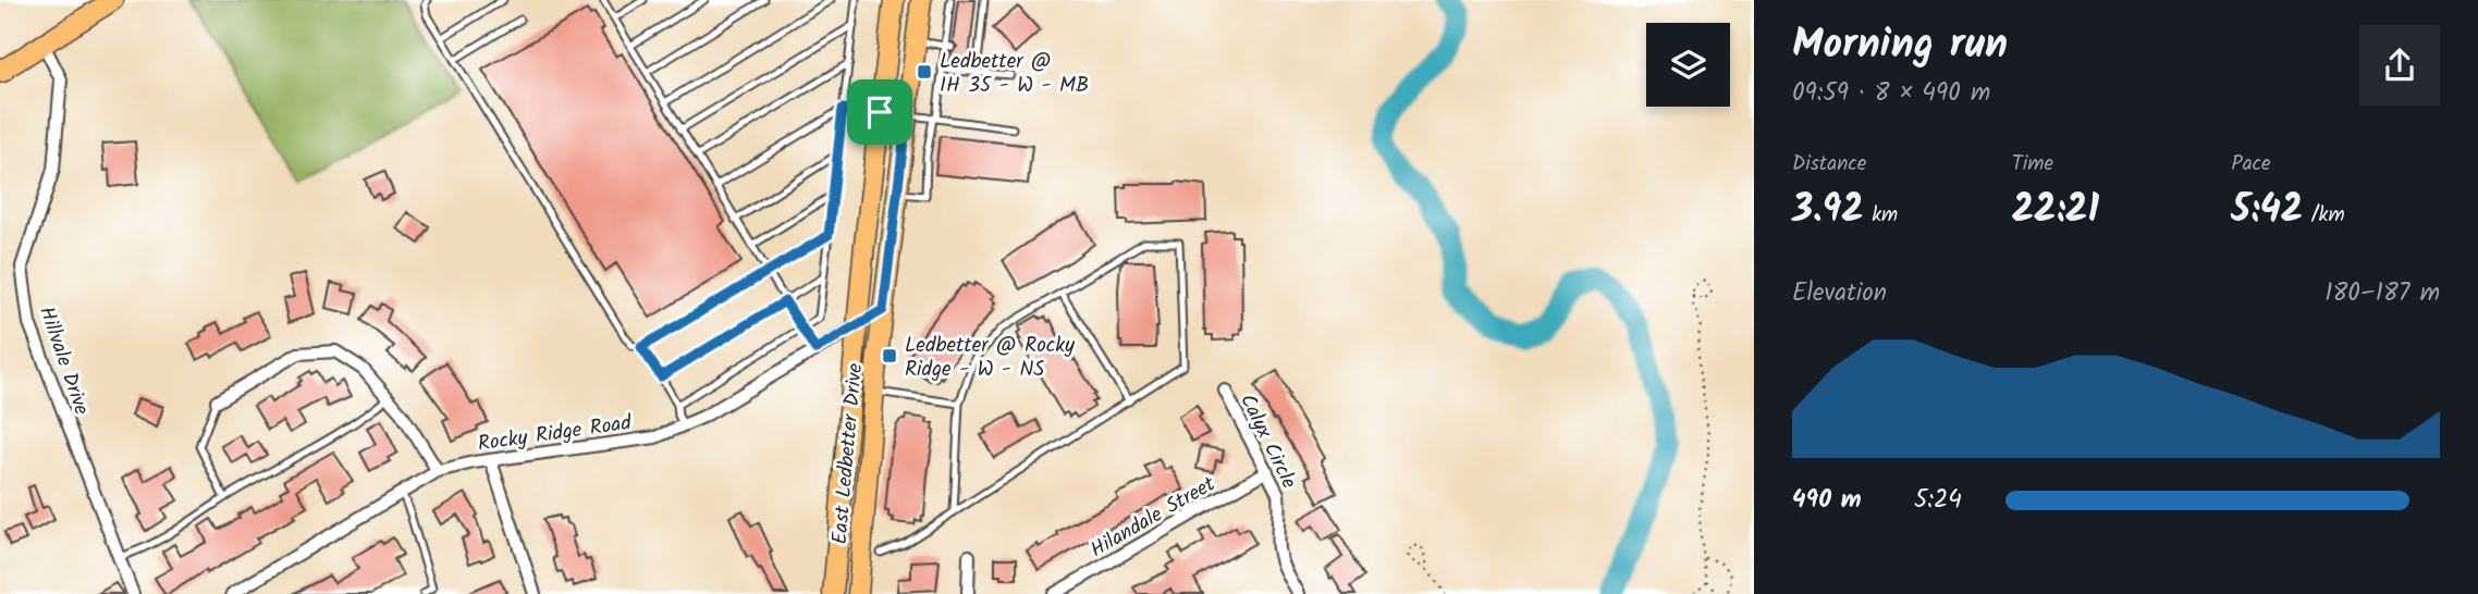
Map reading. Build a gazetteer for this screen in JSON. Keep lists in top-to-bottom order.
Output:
{
  "streets": {
    "main road": ["East Ledbetter Drive"],
    "street": [
      "Hillvale Drive",
      "Rocky Ridge Road",
      "Calyx Circle",
      "Hilandale Street"
    ]
  },
  "crossings": [
    ["Rocky Ridge Road", "East Ledbetter Drive"],
    ["Calyx Circle", "Hilandale Street"]
  ],
  "places": {
    "transit": ["Ledbetter @ IH 35 - W - MB", "Ledbetter @ Rocky Ridge - W - NS"]
  },
  "page": {
    "heading": ["Morning run", "09:59 · 8 × 490 m"],
    "stats": [
      ["Distance", "3.92 km"],
      ["Time", "22:21"],
      ["Pace", "5:42 /km"]
    ],
    "chart": ["Elevation", "180–187 m"],
    "list": [
      {
        "name": "490 m",
        "note": "5:24"
      }
    ]
  }
}
